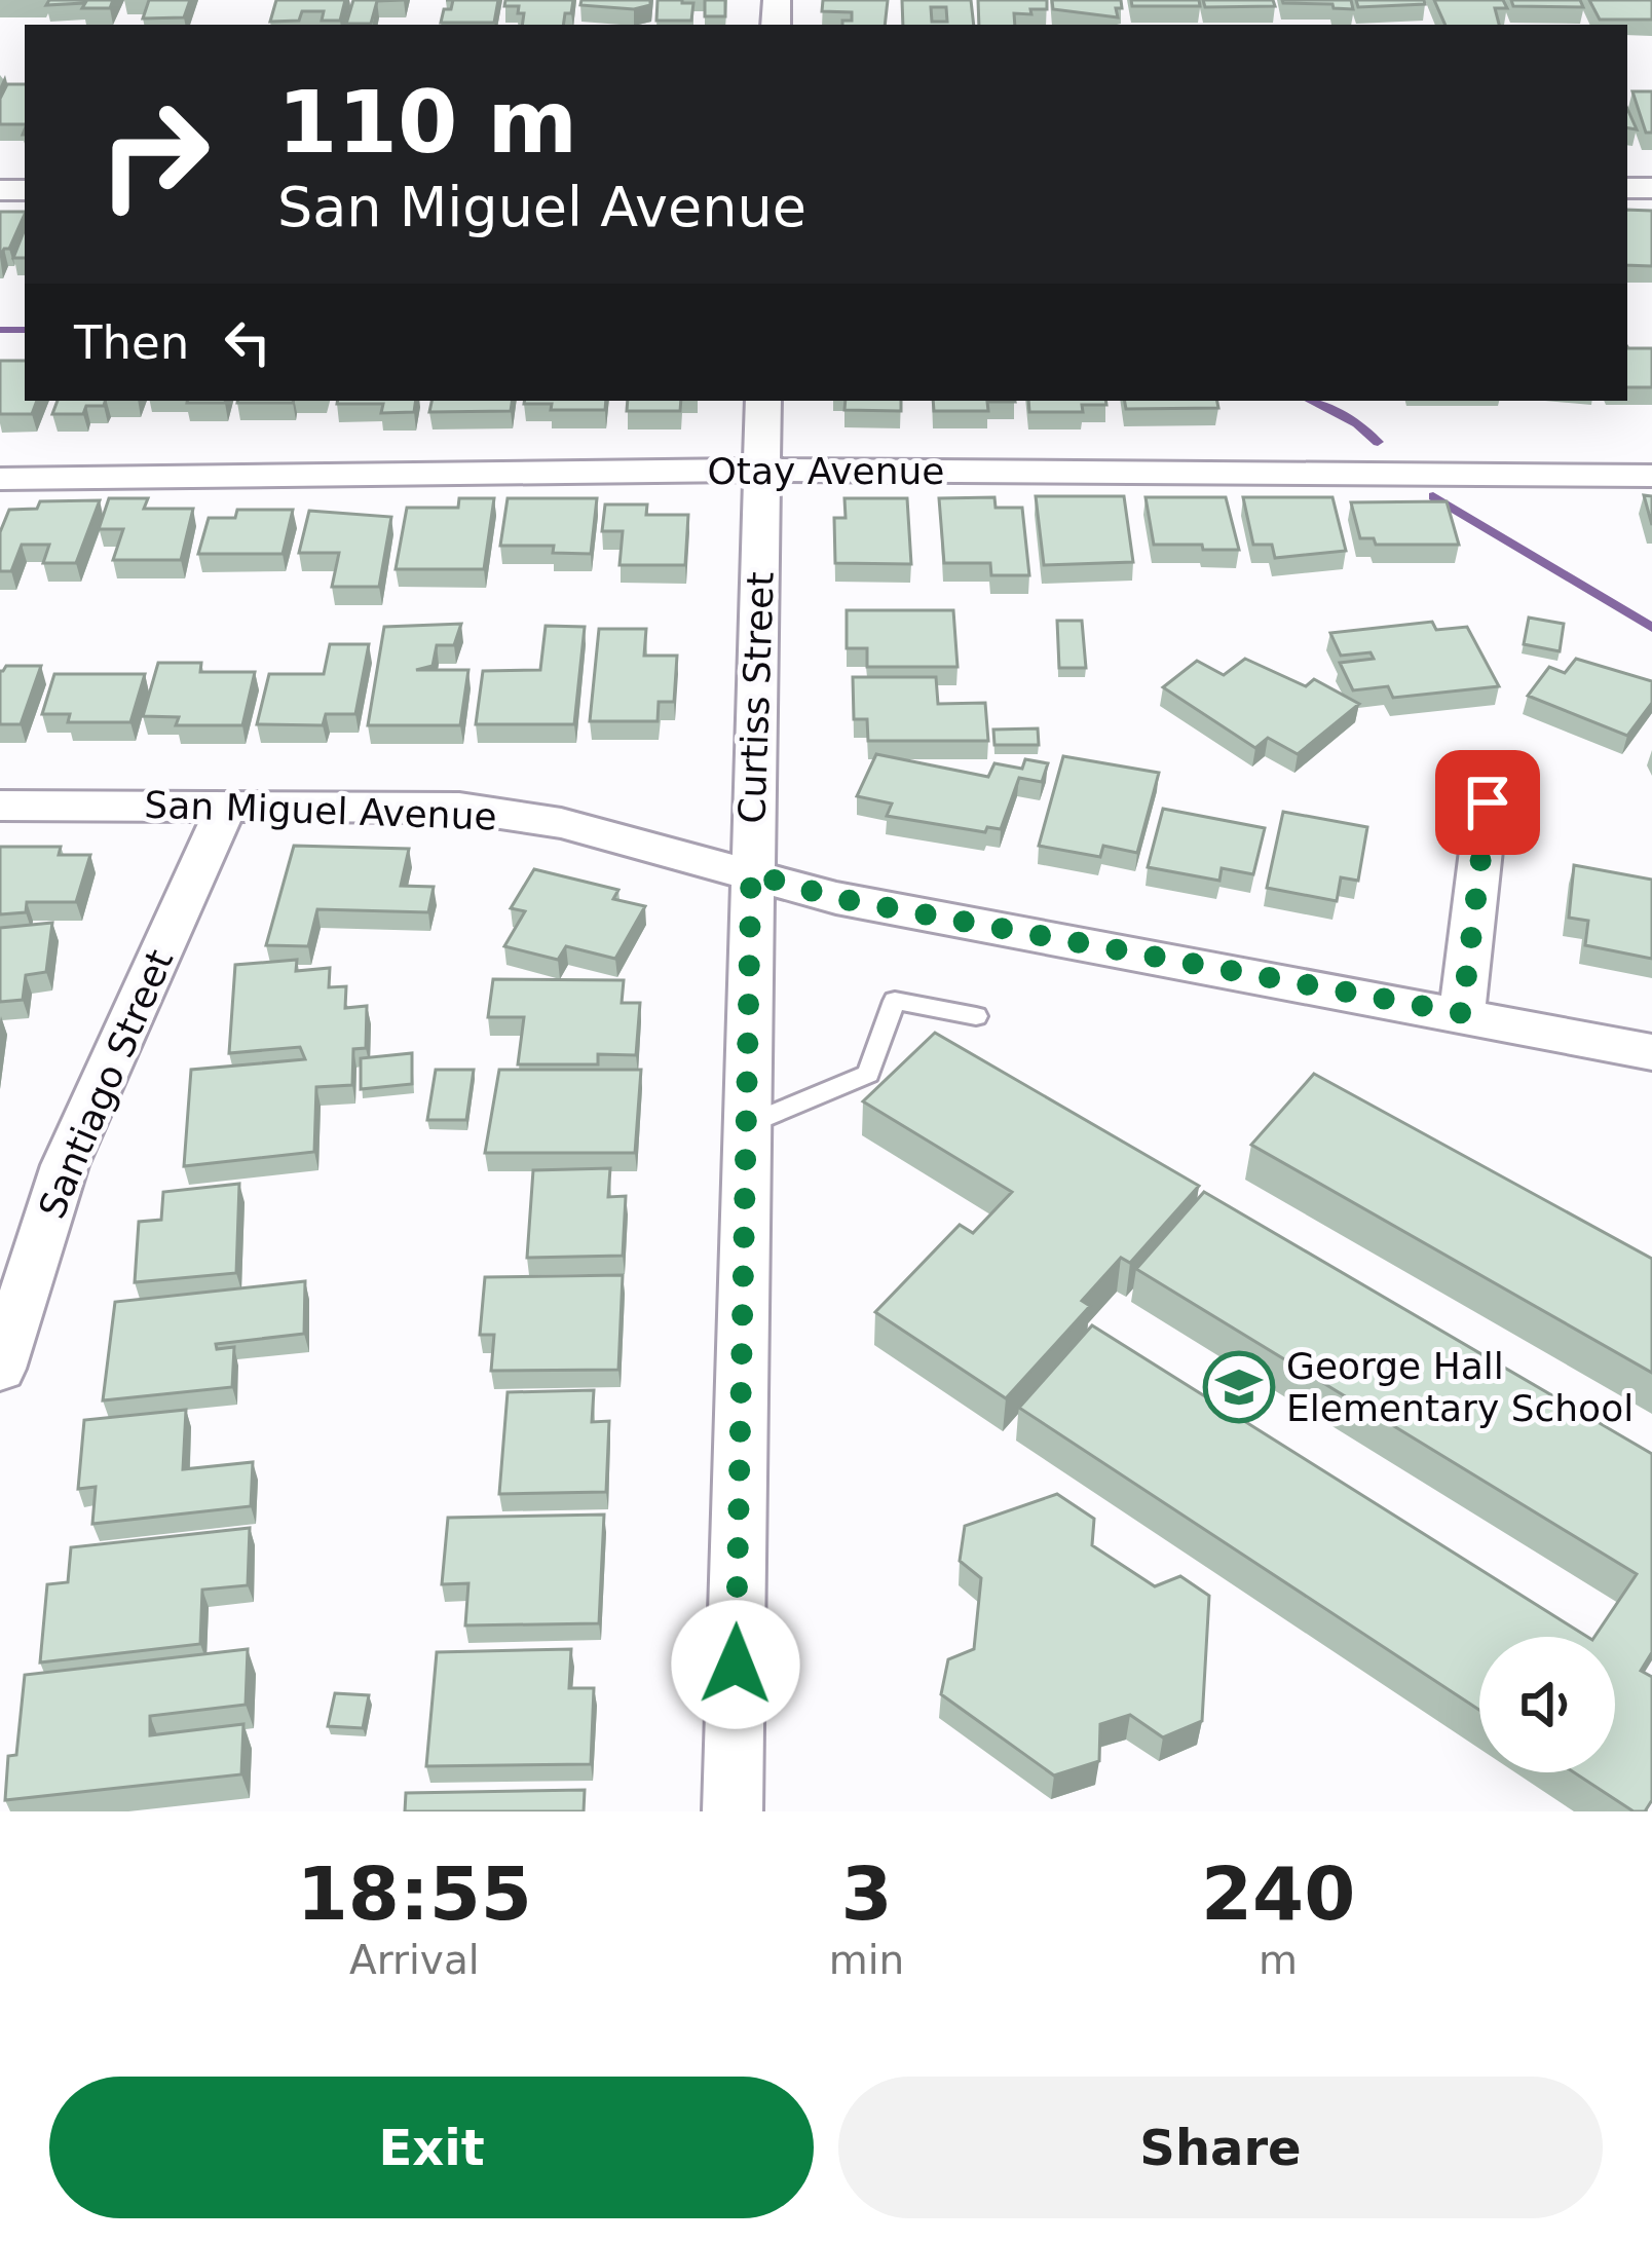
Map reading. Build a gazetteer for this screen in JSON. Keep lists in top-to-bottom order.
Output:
{
  "streets": {
    "street": [
      "Otay Avenue",
      "Curtiss Street",
      "San Miguel Avenue",
      "Santiago Street"
    ]
  },
  "crossings": [
    ["Otay Avenue", "Curtiss Street"],
    ["Curtiss Street", "San Miguel Avenue"],
    ["San Miguel Avenue", "Santiago Street"]
  ],
  "places": {
    "school or university": ["George Hall Elementary School"]
  },
  "page": {
    "turn": ["110 m", "San Miguel Avenue"],
    "then": "Then",
    "eta": [
      "18:55",
      "Arrival",
      "3",
      "min",
      "240",
      "m"
    ],
    "buttons": ["Exit", "Share"]
  }
}
